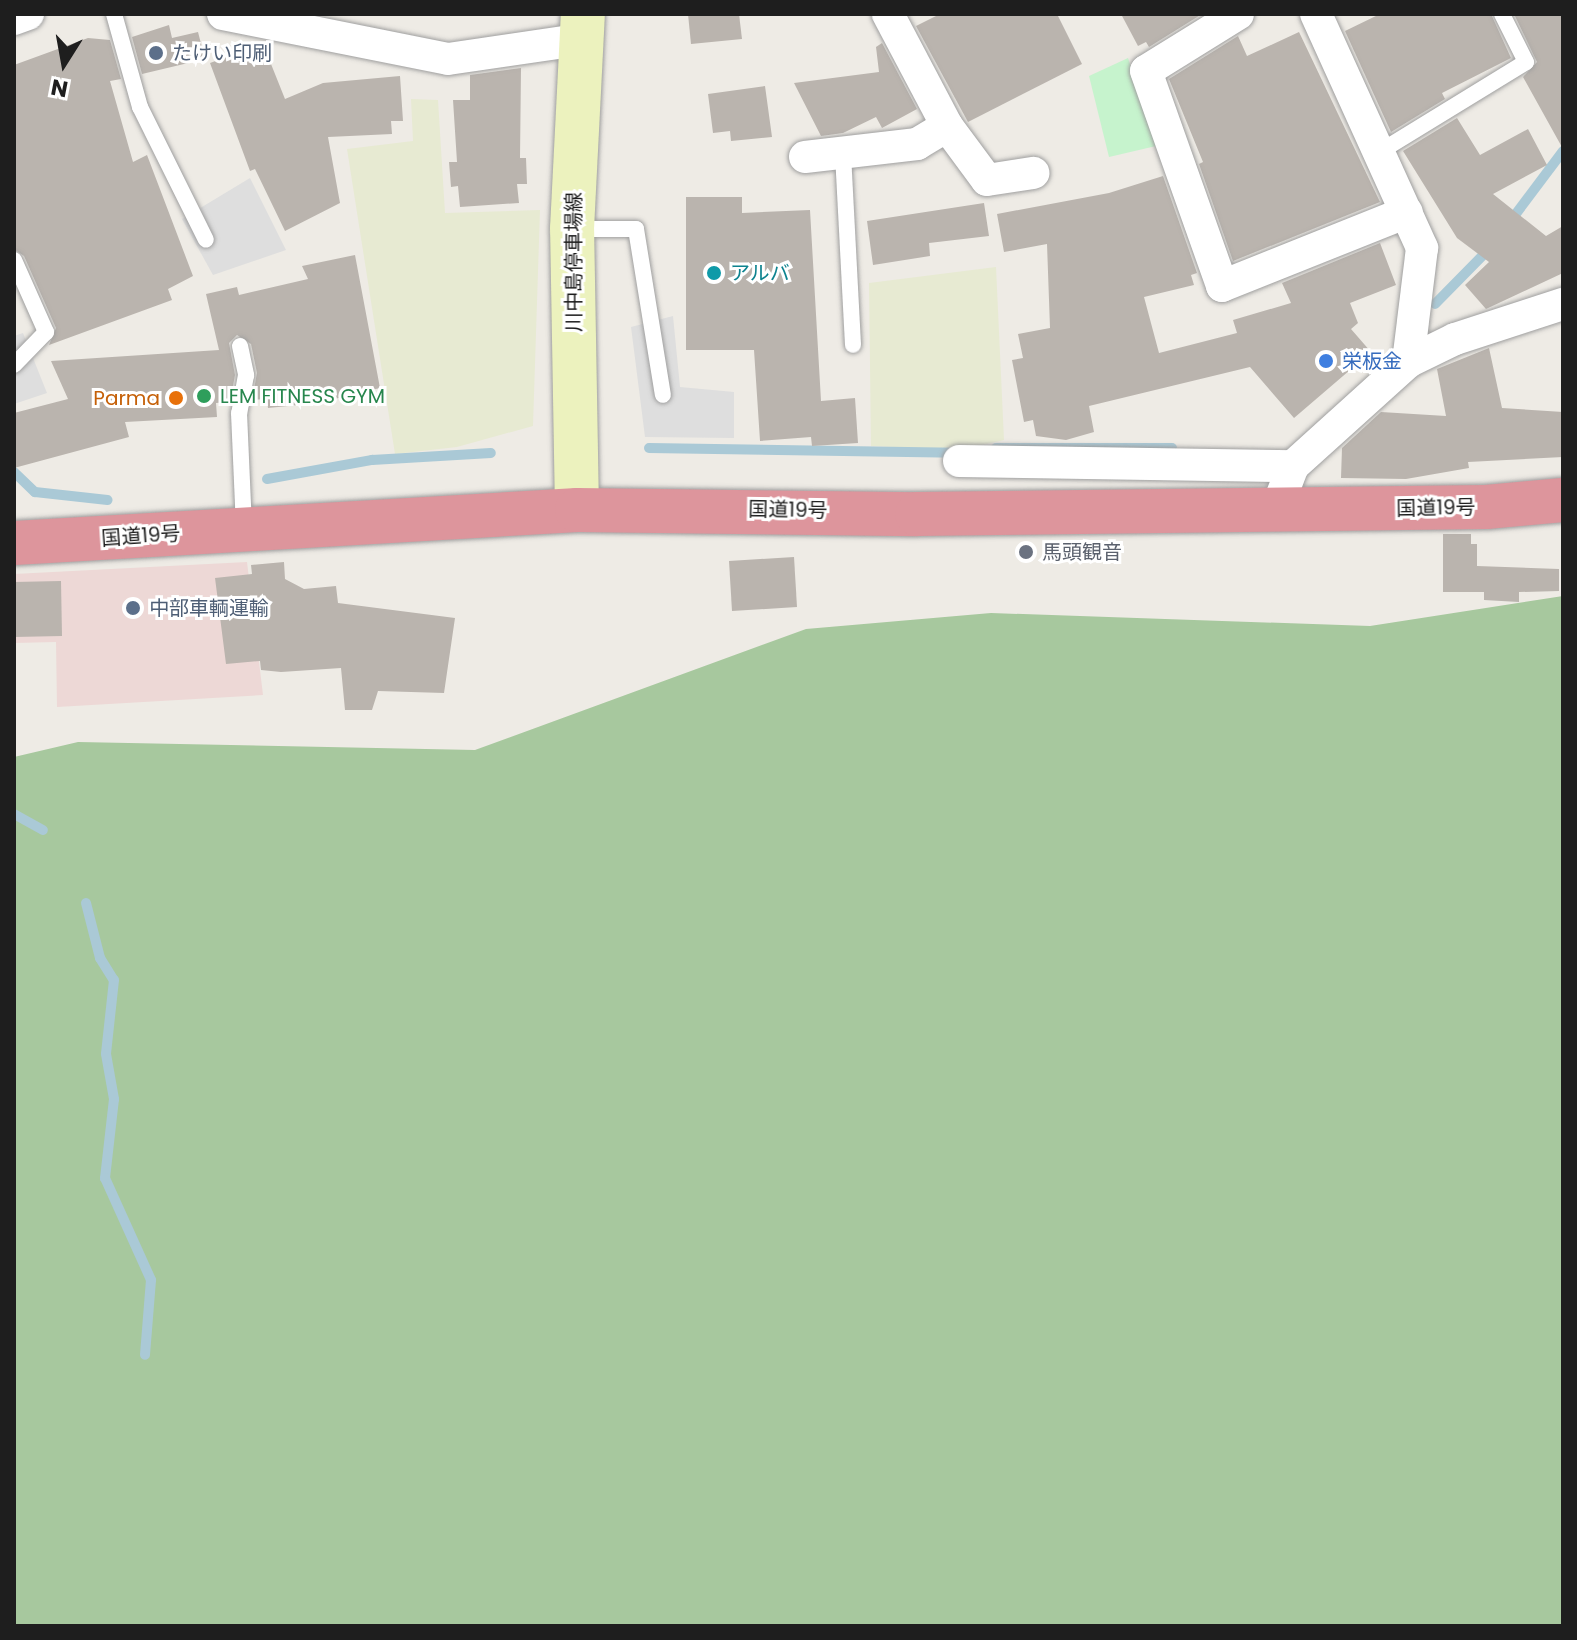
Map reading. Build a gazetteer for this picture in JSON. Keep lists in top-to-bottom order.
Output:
{
  "streets": {
    "highway": ["国道19号"],
    "main road": ["川中島停車場線"]
  },
  "crossings": [
    ["川中島停車場線", "国道19号"]
  ],
  "places": [
    "たけい印刷",
    "アルバ",
    "栄板金",
    "LEM FITNESS GYM",
    "Parma",
    "馬頭観音",
    "中部車輌運輸"
  ],
  "north": "bottom"
}
